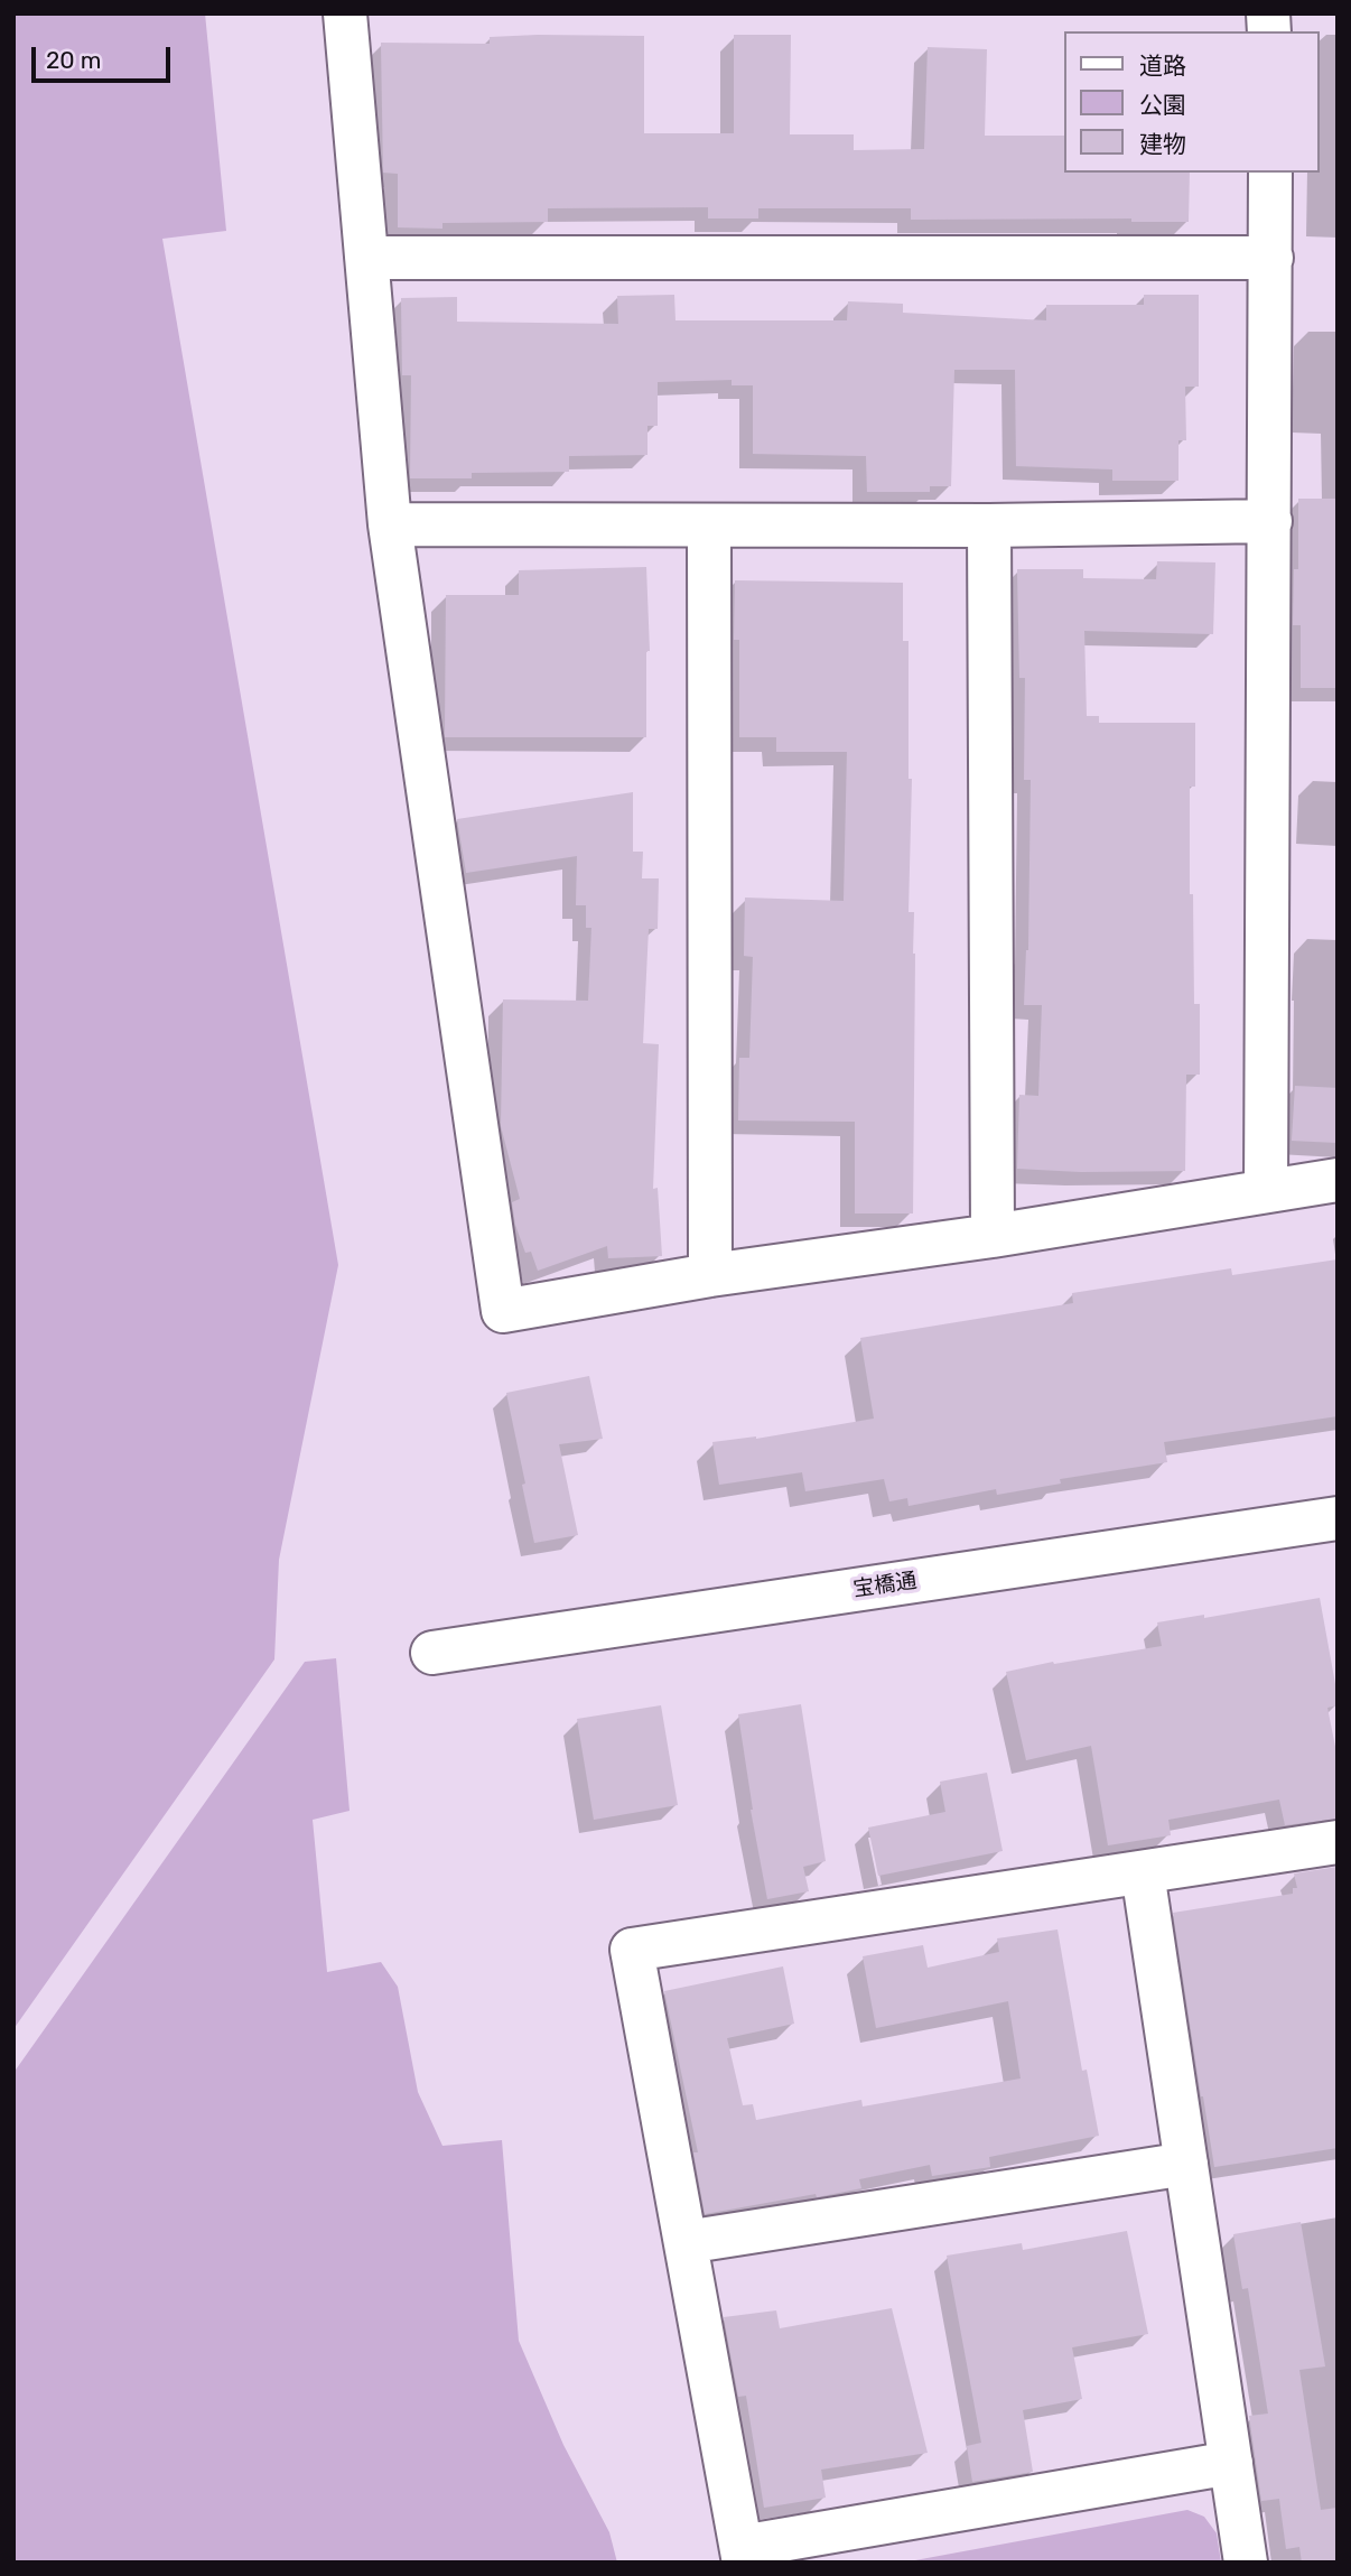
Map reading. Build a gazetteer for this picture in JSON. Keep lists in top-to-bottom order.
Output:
{
  "streets": {
    "street": ["宝橋通"]
  },
  "legend": ["道路", "公園", "建物"],
  "scale_bar": "20 m"
}
